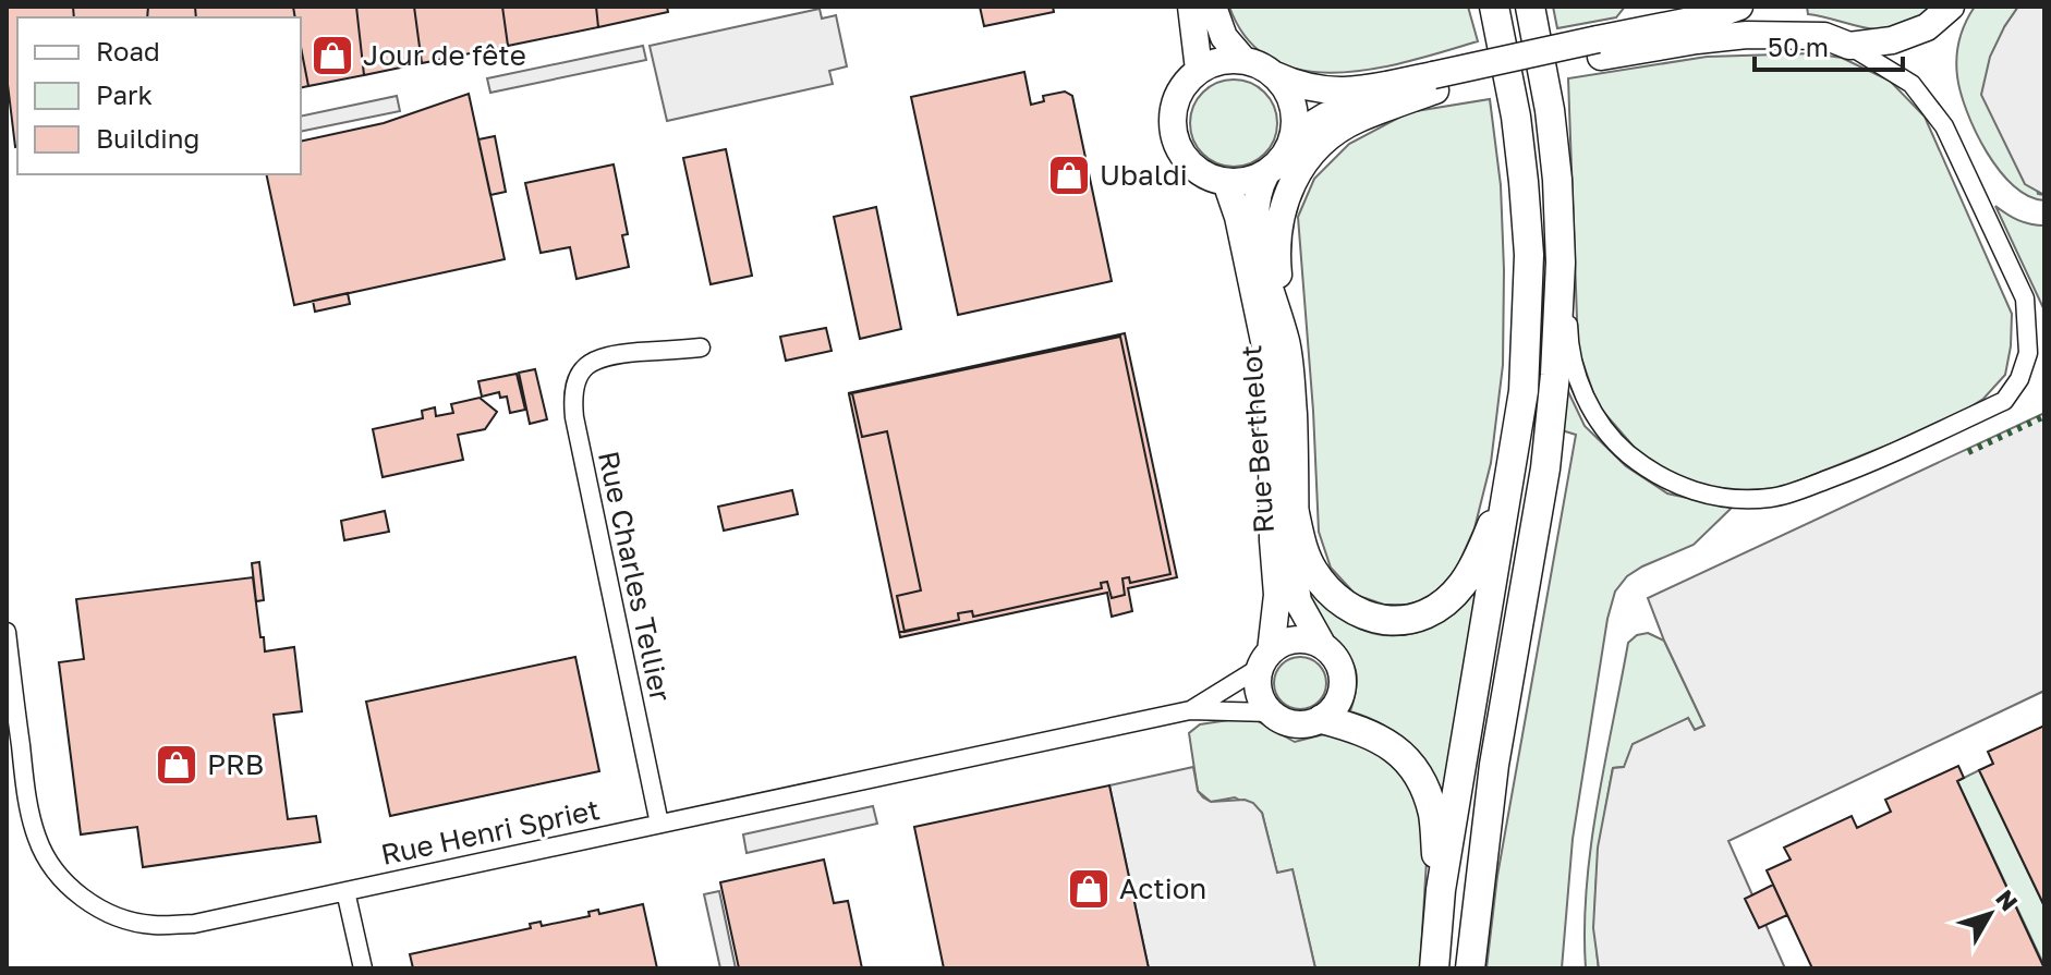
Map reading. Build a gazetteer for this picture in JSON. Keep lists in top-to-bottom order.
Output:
{
  "streets": {
    "street": ["Rue Berthelot", "Rue Charles Tellier", "Rue Henri Spriet"]
  },
  "crossings": [
    ["Rue Charles Tellier", "Rue Henri Spriet"]
  ],
  "places": {
    "shop": [
      "Jour de fête",
      "Ubaldi",
      "PRB",
      "Action"
    ]
  },
  "legend": ["Road", "Park", "Building"],
  "scale_bar": "50 m",
  "north": "top right"
}
